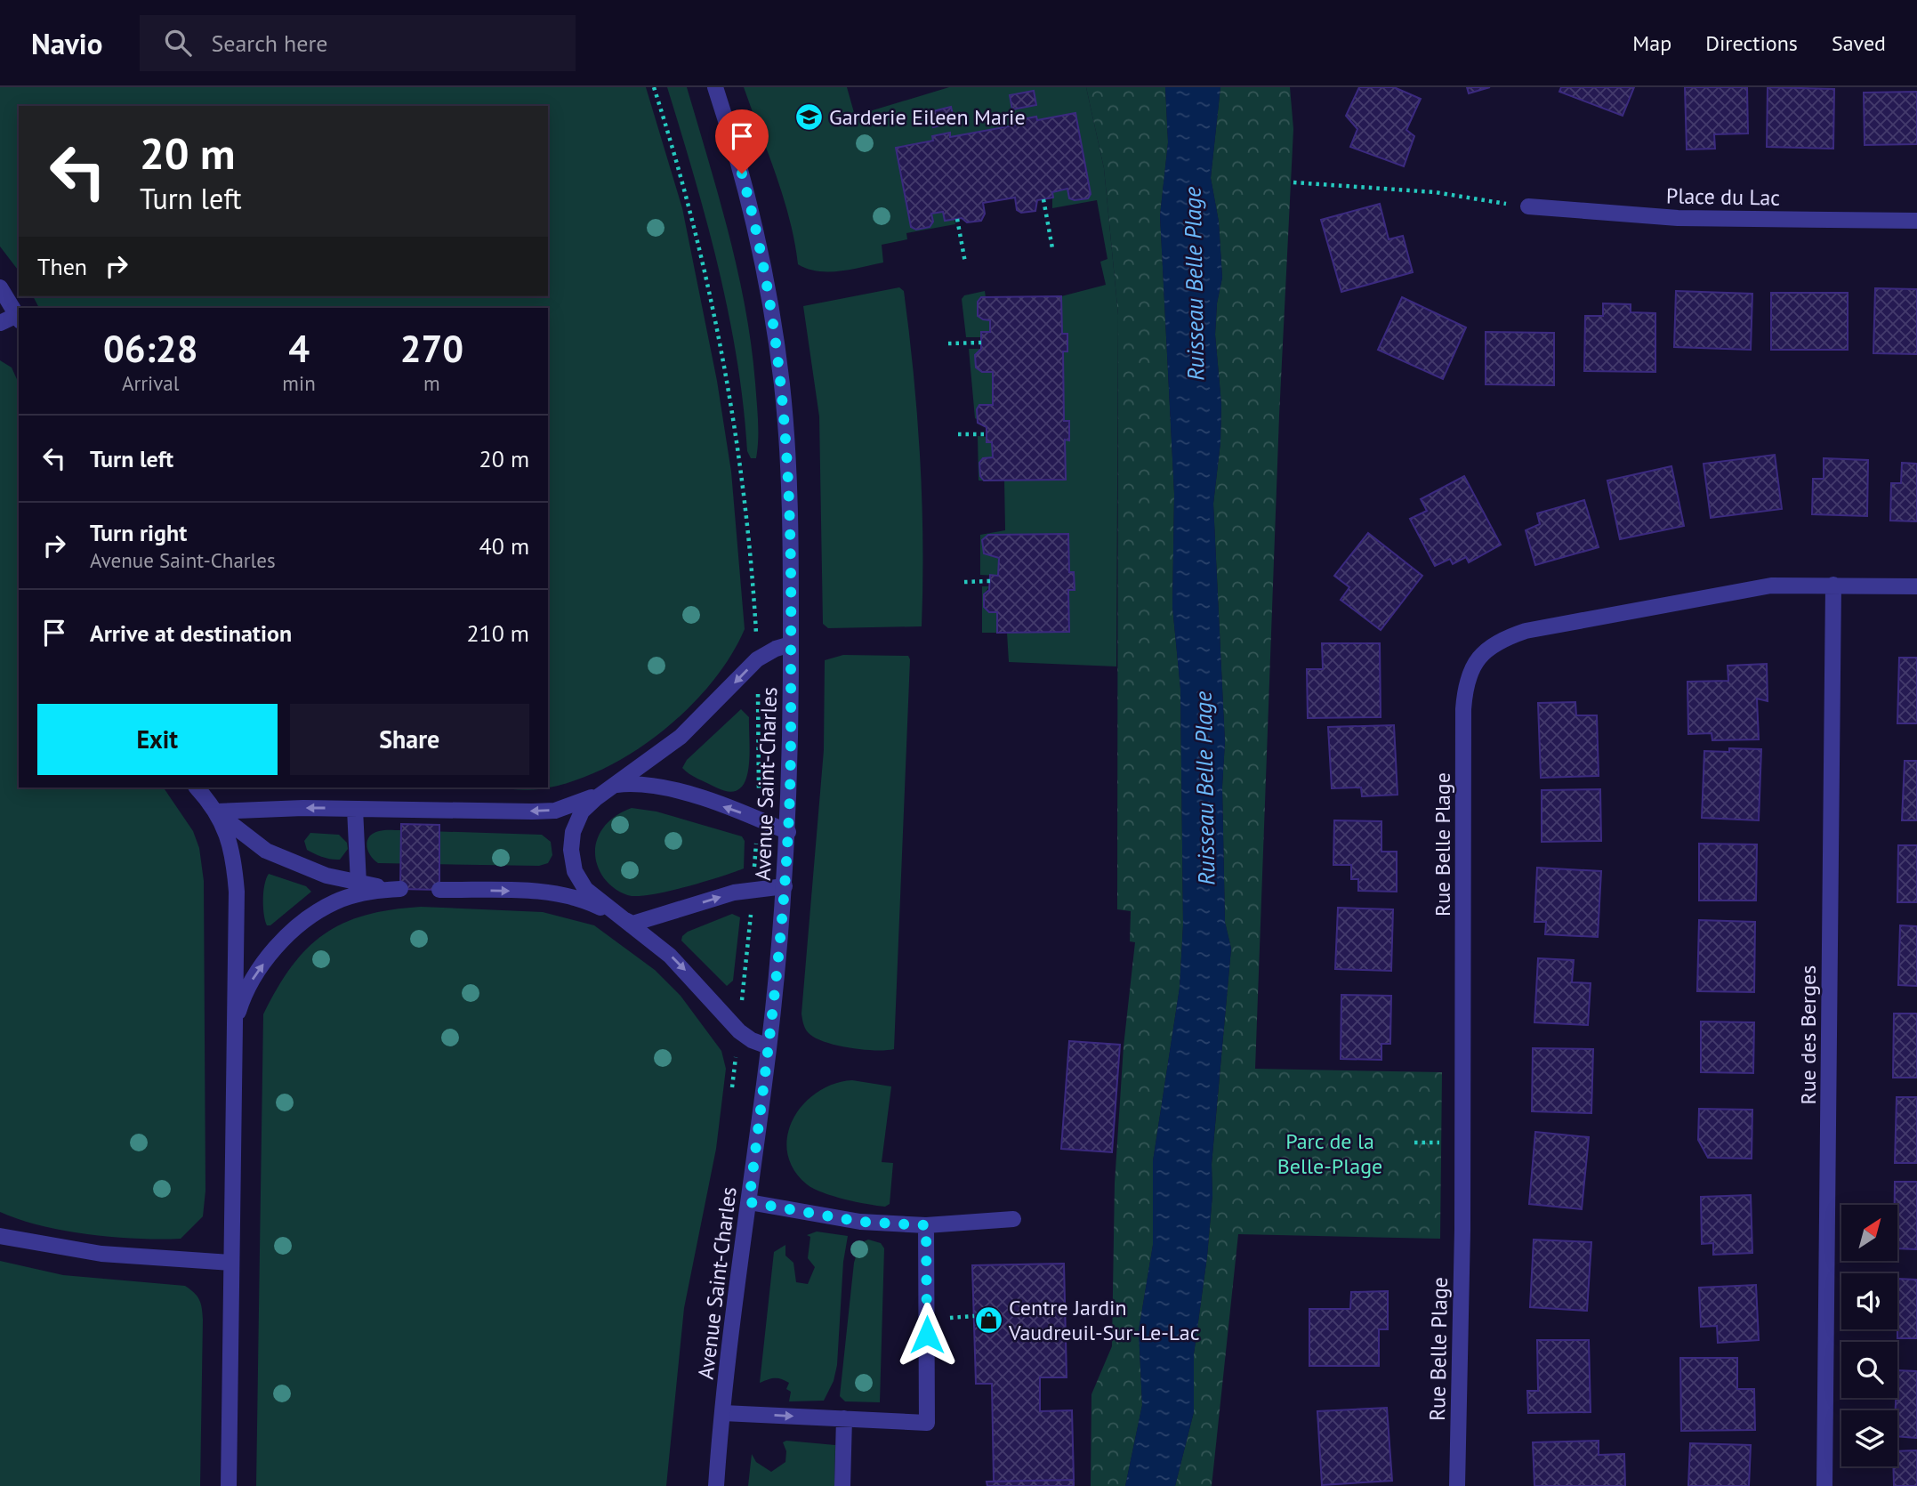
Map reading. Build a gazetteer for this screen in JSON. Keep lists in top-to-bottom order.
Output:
{
  "streets": {
    "street": [
      "Place du Lac",
      "Avenue Saint-Charles",
      "Rue Belle Plage",
      "Rue des Berges"
    ]
  },
  "crossings": [
    ["Rue Belle Plage", "Rue des Berges"]
  ],
  "water": ["Ruisseau Belle Plage"],
  "parks": ["Parc de la Belle-Plage"],
  "places": {
    "school or university": ["Garderie Eileen Marie"],
    "shop": ["Centre Jardin Vaudreuil-Sur-Le-Lac"]
  },
  "north": "top right",
  "page": {
    "header": "Navio",
    "search": "Search here",
    "nav": ["Map", "Directions", "Saved"],
    "turn": ["20 m", "Turn left"],
    "then": "Then",
    "eta": [
      "06:28",
      "Arrival",
      "4",
      "min",
      "270",
      "m"
    ],
    "list": [
      {
        "name": "Turn left",
        "value": "20 m"
      },
      {
        "name": "Turn right",
        "note": "Avenue Saint-Charles",
        "value": "40 m"
      },
      {
        "name": "Arrive at destination",
        "value": "210 m"
      }
    ],
    "buttons": ["Exit", "Share"]
  }
}
